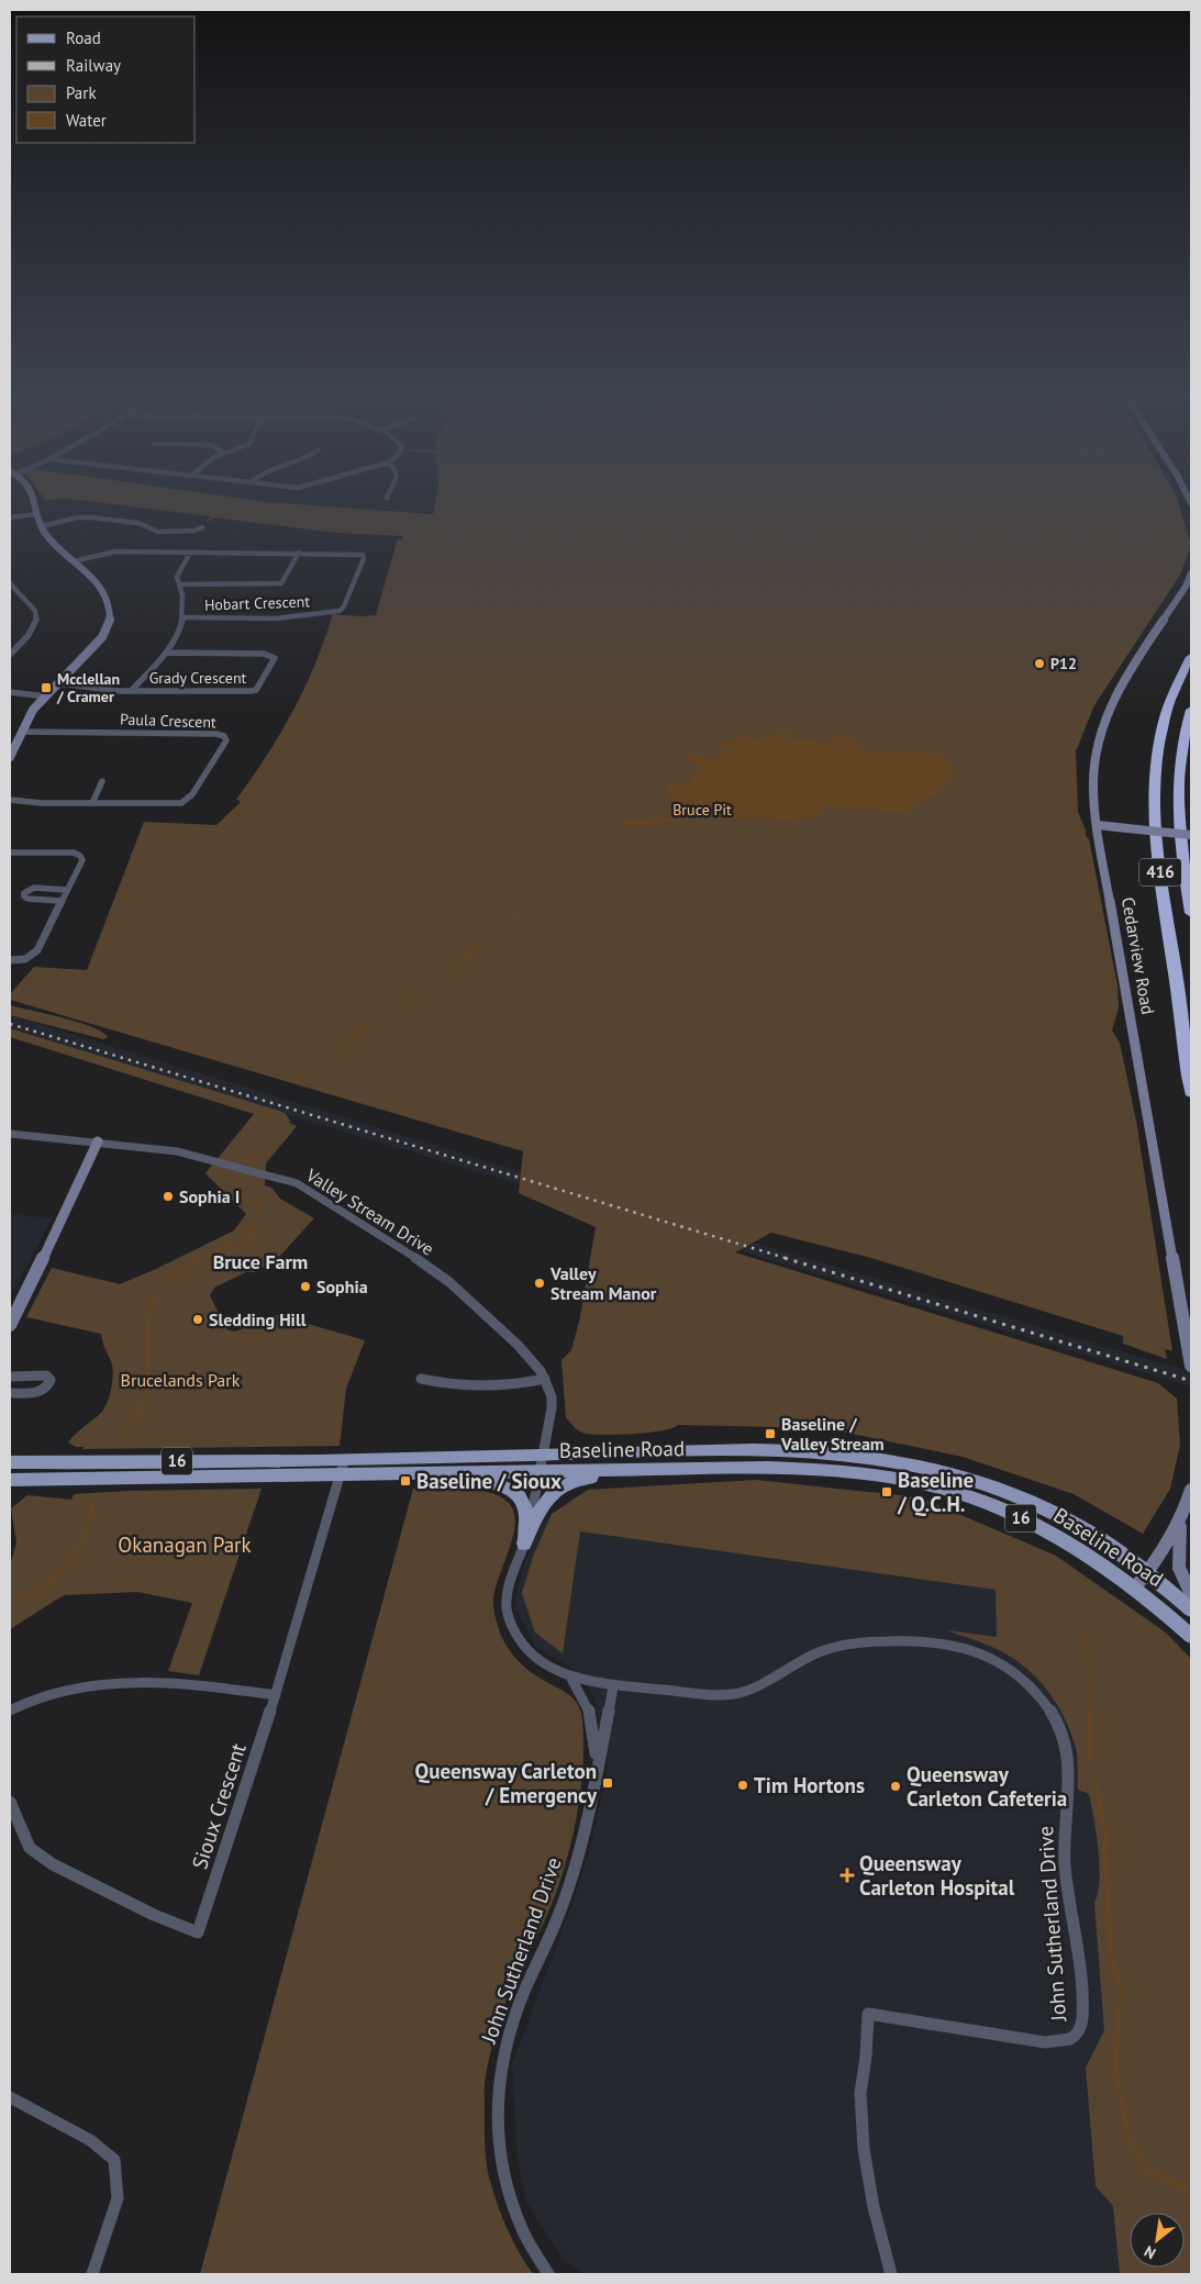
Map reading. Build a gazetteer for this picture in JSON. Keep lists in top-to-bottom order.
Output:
{
  "streets": {
    "highway": ["416"],
    "main road": ["Cedarview Road", "Baseline Road", "16"],
    "street": [
      "Hobart Crescent",
      "Grady Crescent",
      "Paula Crescent",
      "Valley Stream Drive",
      "Sioux Crescent",
      "John Sutherland Drive"
    ]
  },
  "crossings": [
    ["Valley Stream Drive", "Baseline Road"],
    ["Valley Stream Drive", "John Sutherland Drive"],
    ["Baseline Road", "Sioux Crescent"],
    ["Baseline Road", "John Sutherland Drive"]
  ],
  "districts": ["Bruce Farm"],
  "parks": ["Bruce Pit", "Brucelands Park", "Okanagan Park"],
  "places": {
    "other": [
      "P12",
      "Sophia I",
      "Valley Stream Manor",
      "Sophia",
      "Sledding Hill",
      "Tim Hortons",
      "Queensway Carleton Cafeteria"
    ],
    "transit": [
      "Mcclellan / Cramer",
      "Baseline / Valley Stream",
      "Baseline / Sioux",
      "Baseline / Q.C.H.",
      "Queensway Carleton / Emergency"
    ],
    "health": ["Queensway Carleton Hospital"]
  },
  "legend": [
    "Road",
    "Railway",
    "Park",
    "Water"
  ],
  "north": "bottom left"
}
